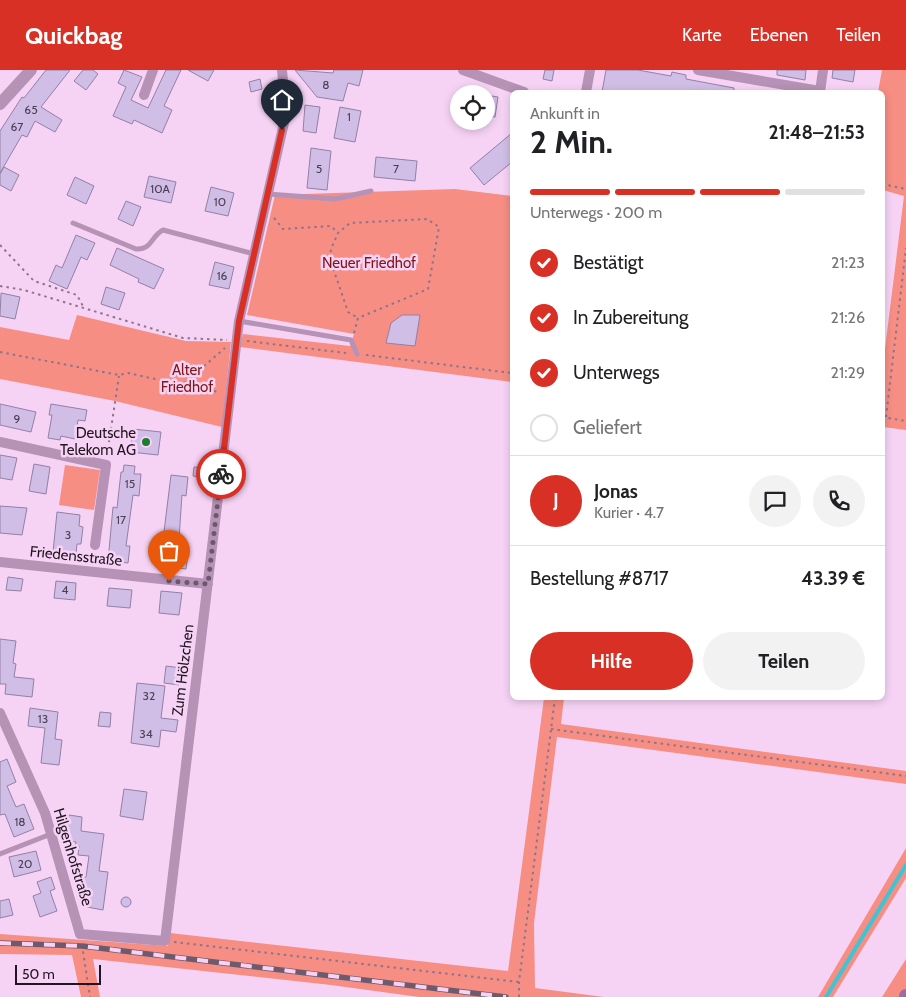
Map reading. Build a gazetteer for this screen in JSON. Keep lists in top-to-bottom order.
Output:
{
  "streets": {
    "street": ["Friedensstraße", "Zum Hölzchen", "Hilgenhofstraße"]
  },
  "crossings": [
    ["Friedensstraße", "Zum Hölzchen"]
  ],
  "parks": ["Neuer Friedhof", "Alter Friedhof"],
  "places": ["Deutsche Telekom AG"],
  "house_numbers": [
    "8",
    "65",
    "1",
    "67",
    "5",
    "7",
    "10A",
    "10",
    "16",
    "9",
    "15",
    "17",
    "3",
    "4",
    "32",
    "13",
    "34",
    "18",
    "20"
  ],
  "scale_bar": "50 m",
  "page": {
    "header": "Quickbag",
    "nav": ["Karte", "Ebenen", "Teilen"],
    "heading": ["2 Min.", "Ankunft in", "21:48–21:53"],
    "panel": [
      "Jonas",
      "Kurier · 4.7",
      "Bestellung #8717",
      "43.39 €"
    ],
    "bar": "Unterwegs · 200 m",
    "list": [
      ["Bestätigt", "21:23"],
      ["In Zubereitung", "21:26"],
      ["Unterwegs", "21:29"],
      "Geliefert"
    ],
    "round": "J",
    "buttons": ["Hilfe", "Teilen"],
    "scale": "50 m"
  }
}
